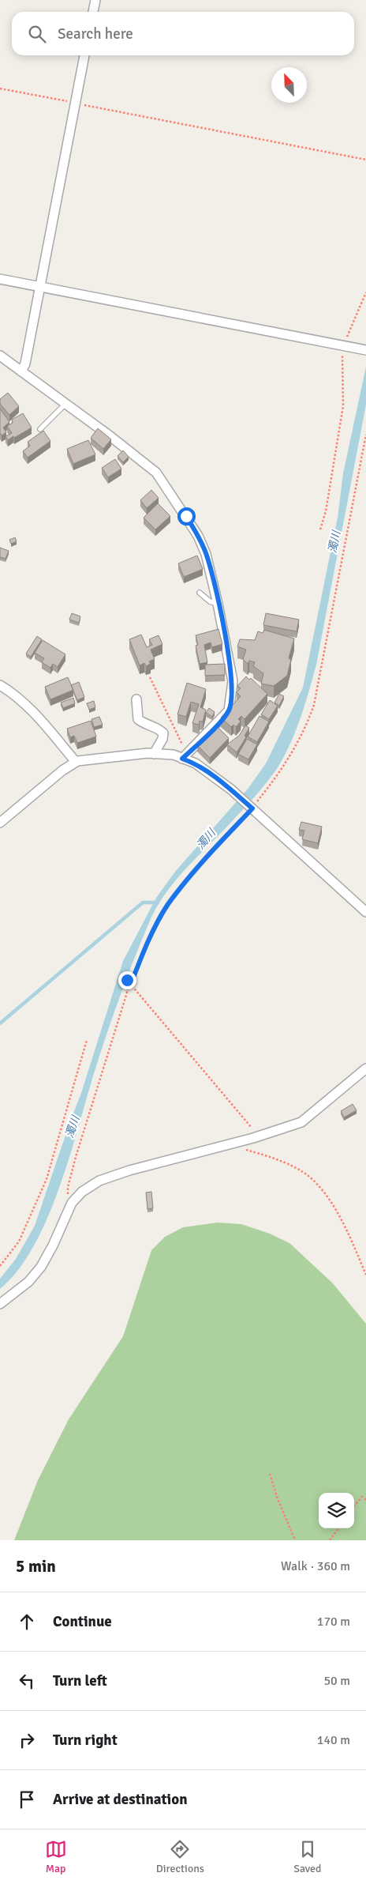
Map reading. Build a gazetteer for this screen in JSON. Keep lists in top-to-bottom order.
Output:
{
  "water": ["濁川"],
  "north": "top left",
  "page": {
    "search": "Search here",
    "heading": ["5 min", "Walk · 360 m"],
    "list": [
      ["Continue", "170 m"],
      ["Turn left", "50 m"],
      ["Turn right", "140 m"],
      "Arrive at destination"
    ],
    "nav": ["Map", "Directions", "Saved"]
  }
}
